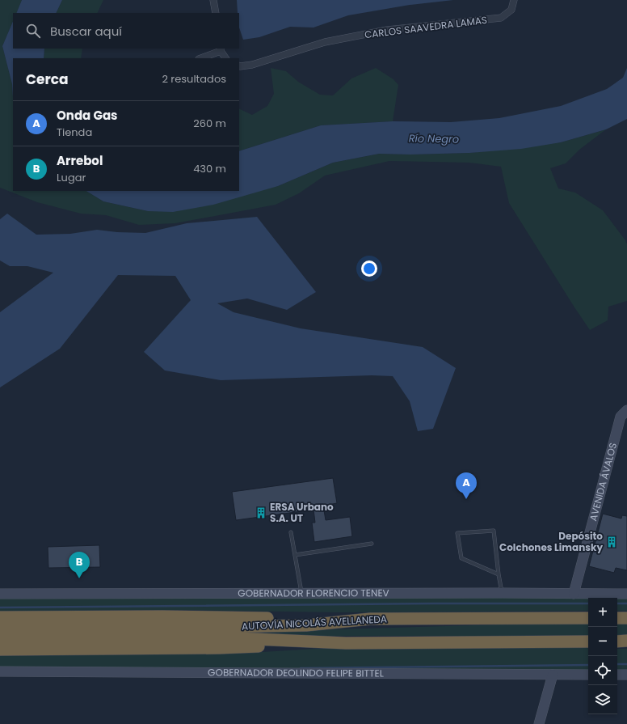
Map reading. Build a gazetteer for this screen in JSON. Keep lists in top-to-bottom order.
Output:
{
  "streets": {
    "highway": ["AUTOVÍA NICOLÁS AVELLANEDA"],
    "street": [
      "CARLOS SAAVEDRA LAMAS",
      "AVENIDA ÁVALOS",
      "GOBERNADOR FLORENCIO TENEV",
      "GOBERNADOR DEOLINDO FELIPE BITTEL"
    ]
  },
  "crossings": [
    ["AVENIDA ÁVALOS", "GOBERNADOR FLORENCIO TENEV"]
  ],
  "water": ["Río Negro"],
  "places": {
    "building": ["ERSA Urbano S.A. UT", "Depósito Colchones Limansky"]
  },
  "page": {
    "search": "Buscar aquí",
    "heading": ["Cerca", "2 resultados"],
    "list": [
      {
        "mark": "A",
        "name": "Onda Gas",
        "note": "Tienda",
        "value": "260 m"
      },
      {
        "mark": "B",
        "name": "Arrebol",
        "note": "Lugar",
        "value": "430 m"
      }
    ],
    "pins": ["A", "B"],
    "map_buttons": ["+", "−"]
  }
}
